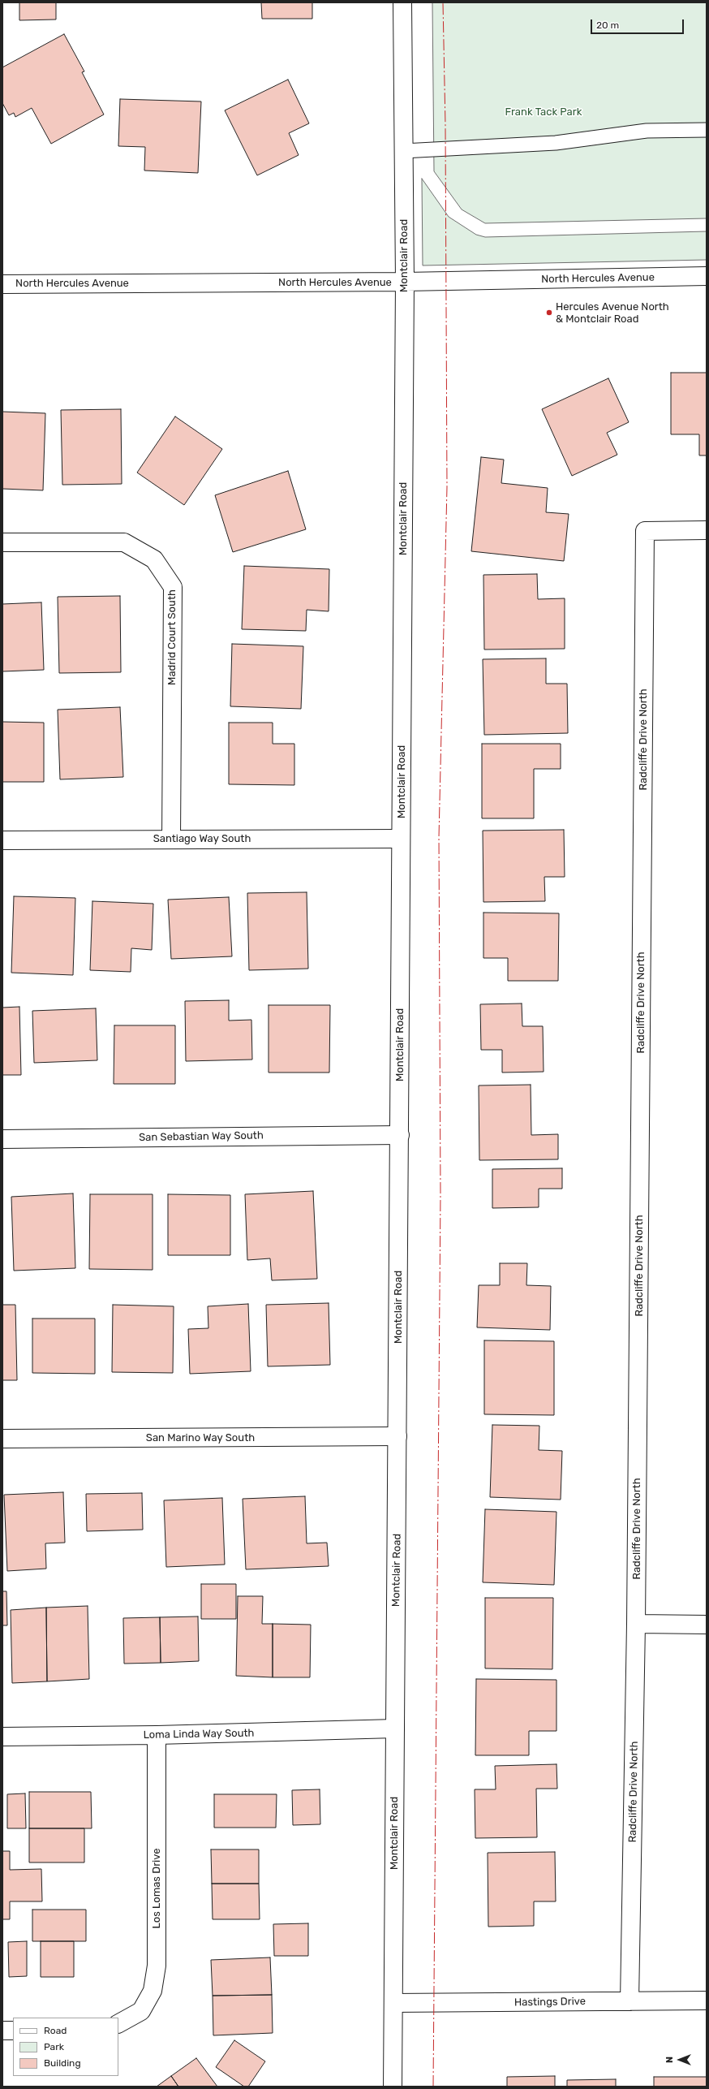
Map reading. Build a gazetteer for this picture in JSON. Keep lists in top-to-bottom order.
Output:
{
  "streets": {
    "street": [
      "Montclair Road",
      "North Hercules Avenue",
      "Madrid Court South",
      "Radcliffe Drive North",
      "Santiago Way South",
      "San Sebastian Way South",
      "San Marino Way South",
      "Loma Linda Way South",
      "Los Lomas Drive",
      "Hastings Drive"
    ]
  },
  "crossings": [
    ["Montclair Road", "North Hercules Avenue"],
    ["Montclair Road", "Santiago Way South"],
    ["Montclair Road", "San Sebastian Way South"],
    ["Montclair Road", "San Marino Way South"],
    ["Montclair Road", "Loma Linda Way South"],
    ["Montclair Road", "Hastings Drive"],
    ["Madrid Court South", "Santiago Way South"],
    ["Radcliffe Drive North", "Hastings Drive"],
    ["Loma Linda Way South", "Los Lomas Drive"]
  ],
  "parks": ["Frank Tack Park"],
  "places": ["Hercules Avenue North & Montclair Road"],
  "legend": ["Road", "Park", "Building"],
  "scale_bar": "20 m",
  "north": "left"
}
